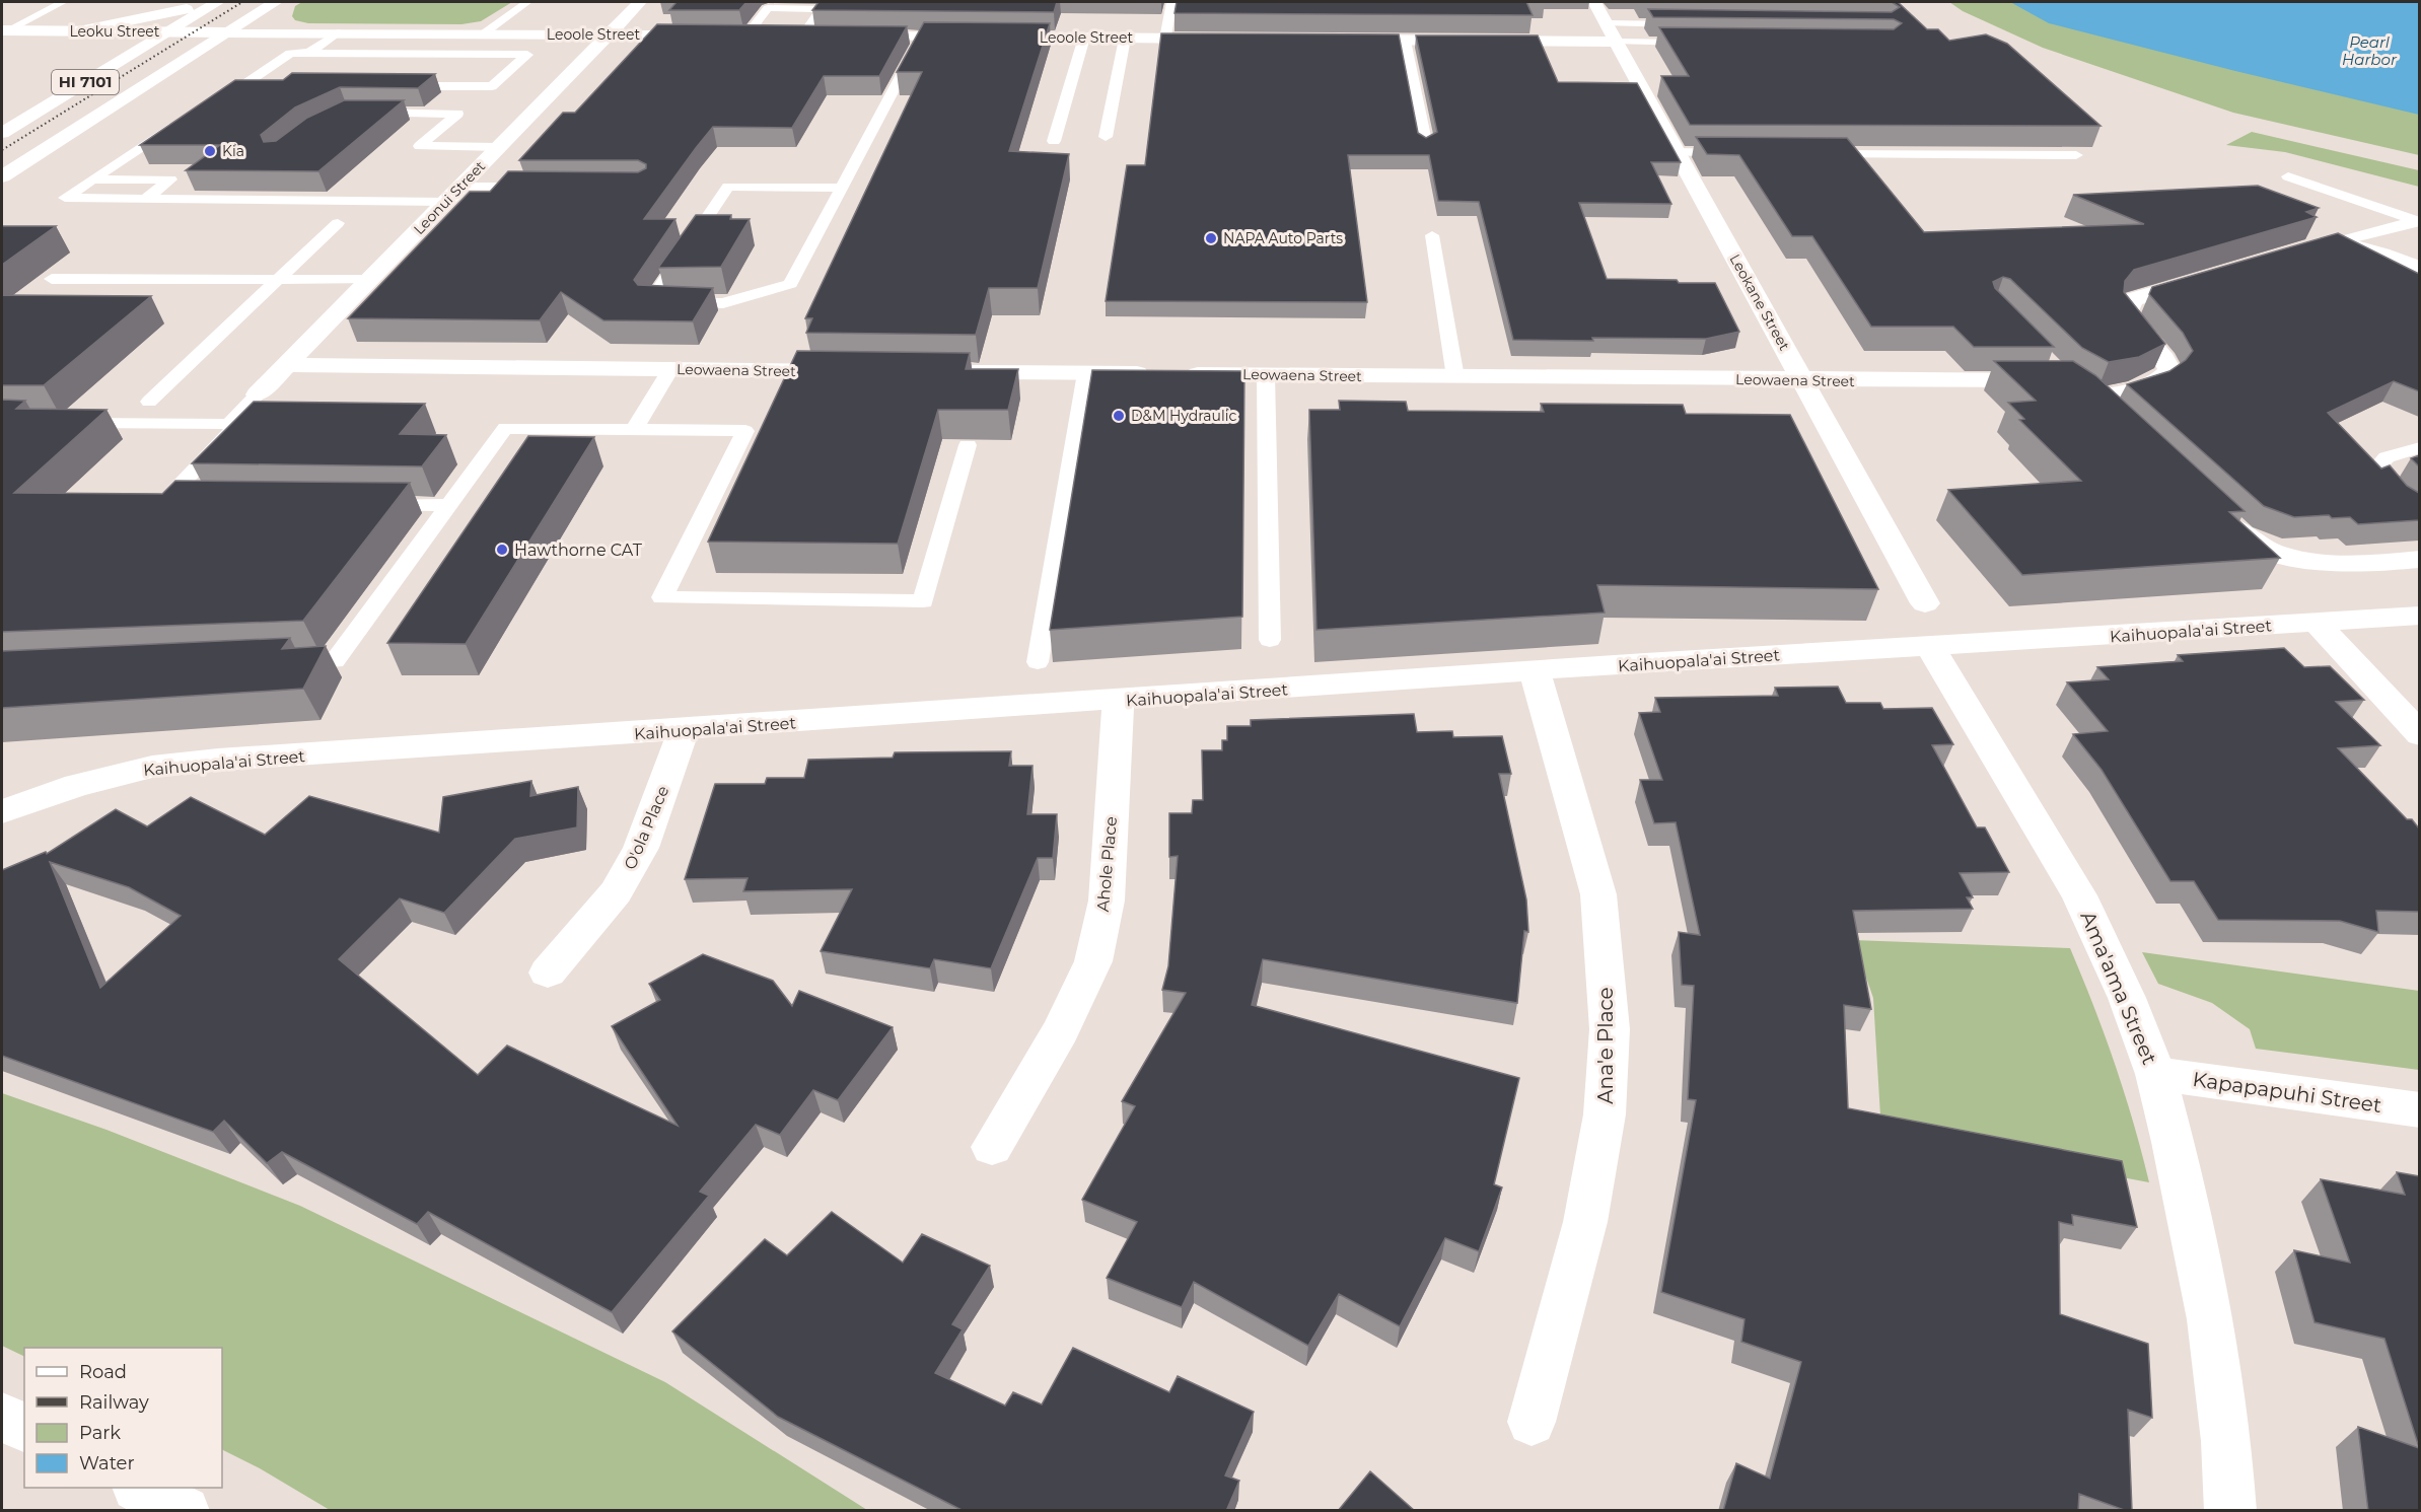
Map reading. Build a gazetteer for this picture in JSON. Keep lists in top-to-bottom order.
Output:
{
  "streets": {
    "main road": [
      "Leoku Street",
      "Leoole Street",
      "HI 7101",
      "Leonui Street",
      "Leokane Street",
      "Leowaena Street",
      "Kaihuopala'ai Street",
      "O'ola Place",
      "Ahole Place",
      "Ama'ama Street",
      "Ana'e Place",
      "Kapapapuhi Street"
    ]
  },
  "crossings": [
    ["Leoku Street", "Leoole Street"],
    ["Leoku Street", "HI 7101"],
    ["Leoole Street", "HI 7101"],
    ["Leoole Street", "Leonui Street"],
    ["Leonui Street", "Leowaena Street"],
    ["Leokane Street", "Leowaena Street"],
    ["Kaihuopala'ai Street", "O'ola Place"],
    ["Kaihuopala'ai Street", "Ahole Place"],
    ["Kaihuopala'ai Street", "Ama'ama Street"],
    ["Kaihuopala'ai Street", "Ana'e Place"],
    ["Ama'ama Street", "Kapapapuhi Street"]
  ],
  "water": ["Pearl Harbor"],
  "places": [
    "Kia",
    "NAPA Auto Parts",
    "D&M Hydraulic",
    "Hawthorne CAT"
  ],
  "legend": [
    "Road",
    "Railway",
    "Park",
    "Water"
  ]
}
